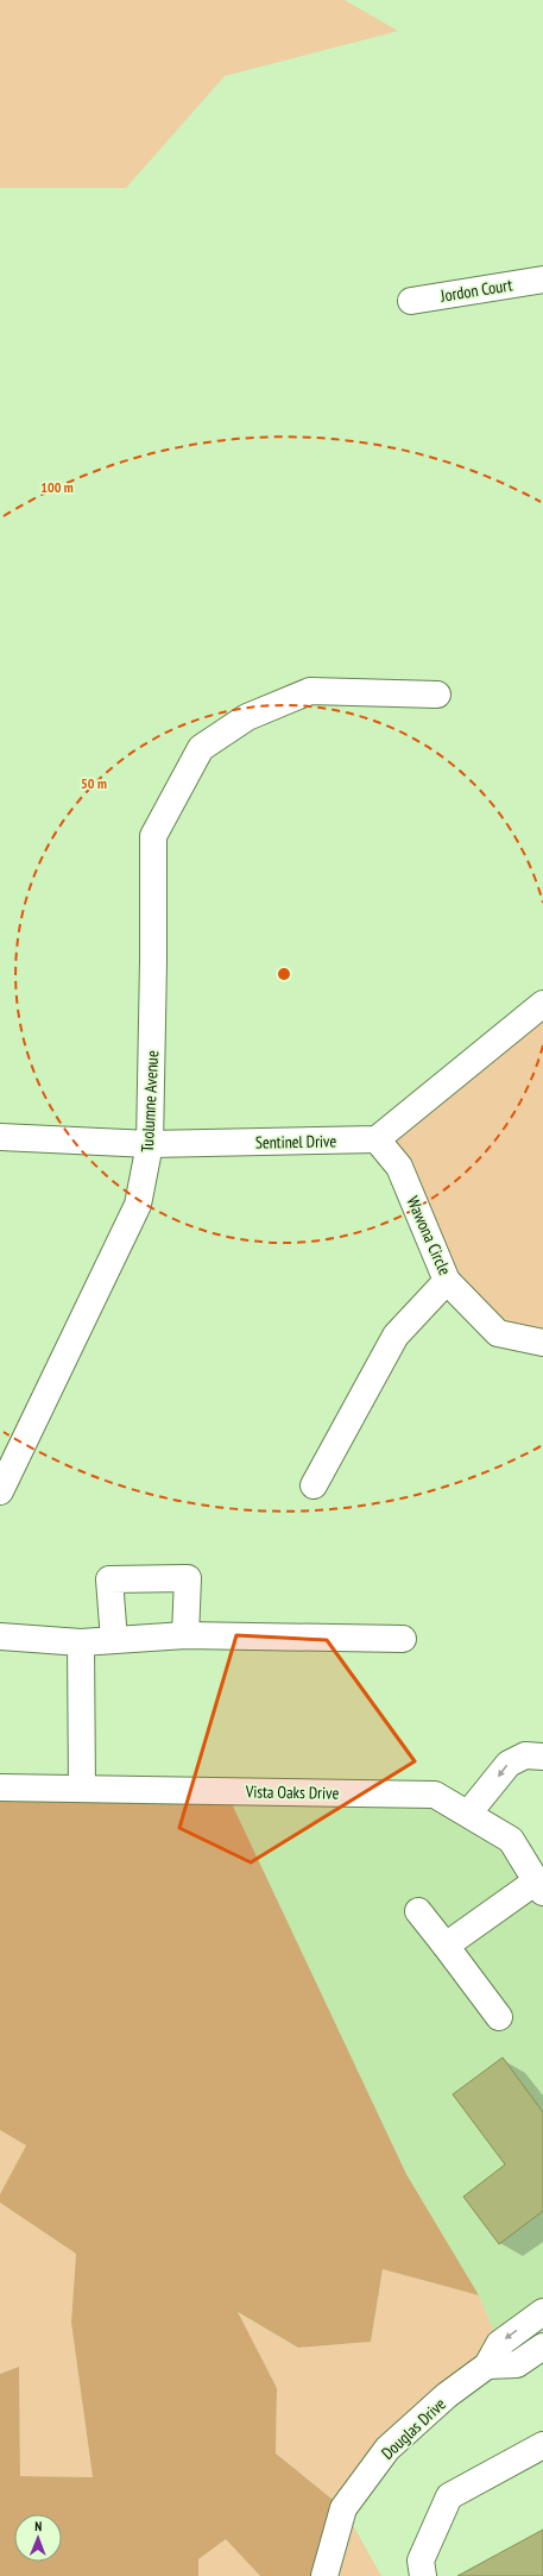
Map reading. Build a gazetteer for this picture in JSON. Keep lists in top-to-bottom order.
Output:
{
  "streets": {
    "street": [
      "Jordon Court",
      "Tuolumne Avenue",
      "Sentinel Drive",
      "Wawona Circle",
      "Vista Oaks Drive",
      "Douglas Drive"
    ]
  },
  "crossings": [
    ["Tuolumne Avenue", "Sentinel Drive"],
    ["Sentinel Drive", "Wawona Circle"]
  ],
  "north": "top",
  "rings": ["100 m", "50 m"]
}
